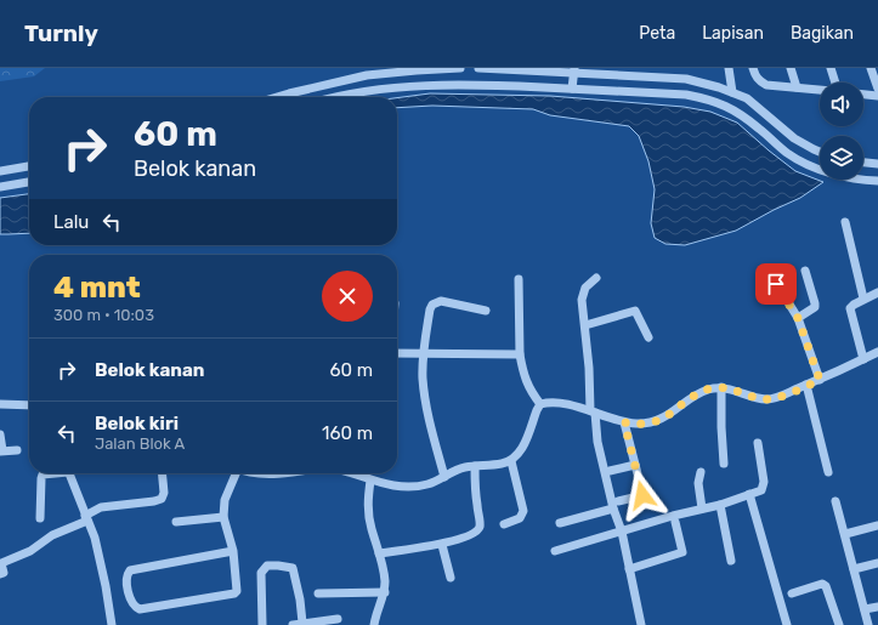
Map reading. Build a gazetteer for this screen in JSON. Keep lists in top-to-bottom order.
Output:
{
  "page": {
    "header": "Turnly",
    "nav": ["Peta", "Lapisan", "Bagikan"],
    "turn": ["60 m", "Belok kanan"],
    "then": "Lalu",
    "heading": ["4 mnt", "300 m · 10:03"],
    "list": [
      {
        "name": "Belok kanan",
        "value": "60 m"
      },
      {
        "name": "Belok kiri",
        "note": "Jalan Blok A",
        "value": "160 m"
      }
    ]
  }
}
